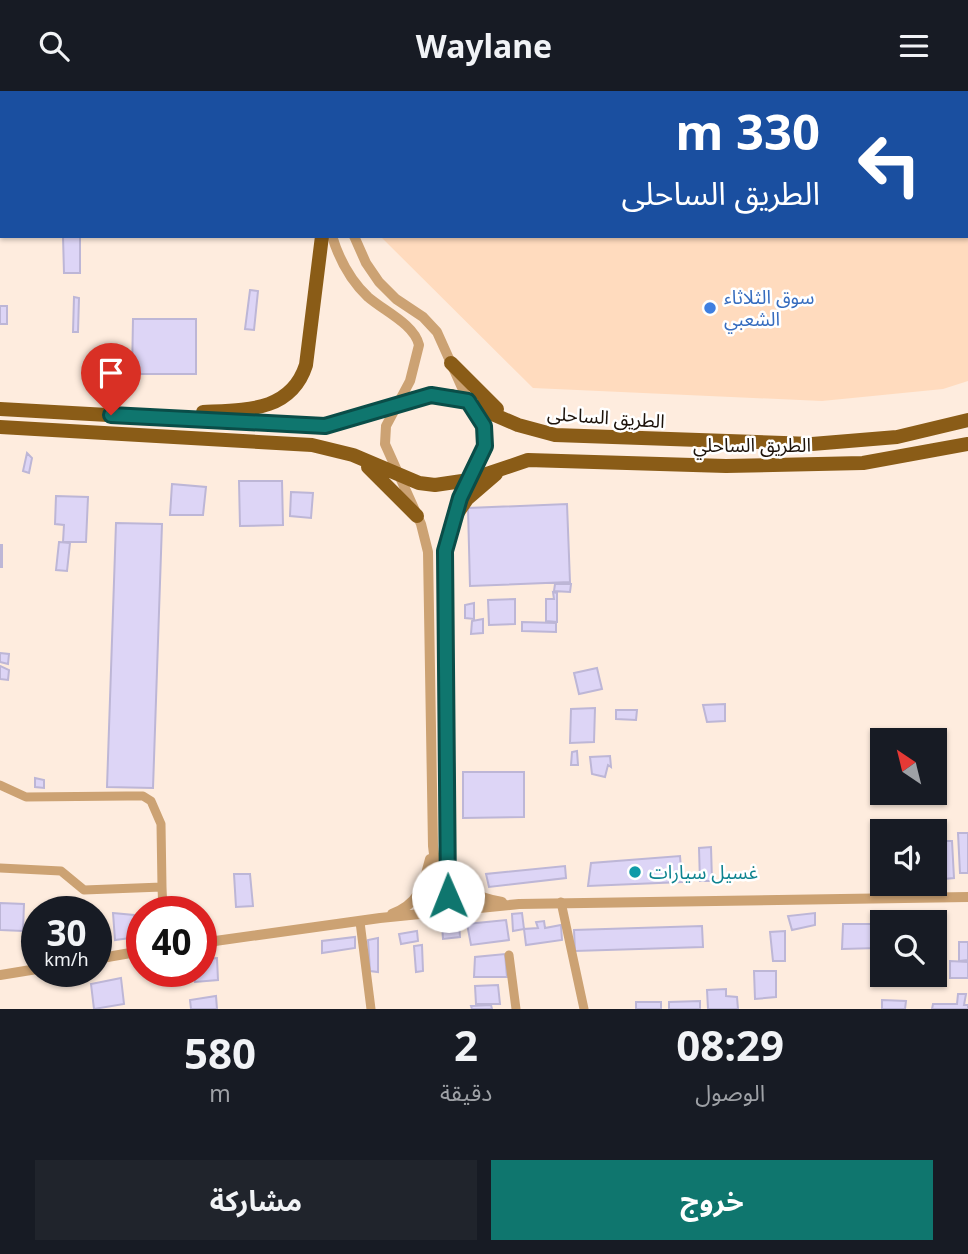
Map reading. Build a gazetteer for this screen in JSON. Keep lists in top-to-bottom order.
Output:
{
  "streets": {
    "highway": ["الطريق الساحلى", "الطريق الساحلي"]
  },
  "crossings": [
    ["الطريق الساحلى", "الطريق الساحلي"]
  ],
  "places": ["سوق الثلاثاء الشعبي", "غسيل سيارات"],
  "north": "top left",
  "page": {
    "header": "Waylane",
    "turn": ["330 m", "الطريق الساحلى"],
    "speed": "30 km/h",
    "limit": "40",
    "eta": [
      "08:29",
      "الوصول",
      "2",
      "دقيقة",
      "580",
      "m"
    ],
    "buttons": ["خروج", "مشاركة"]
  }
}
